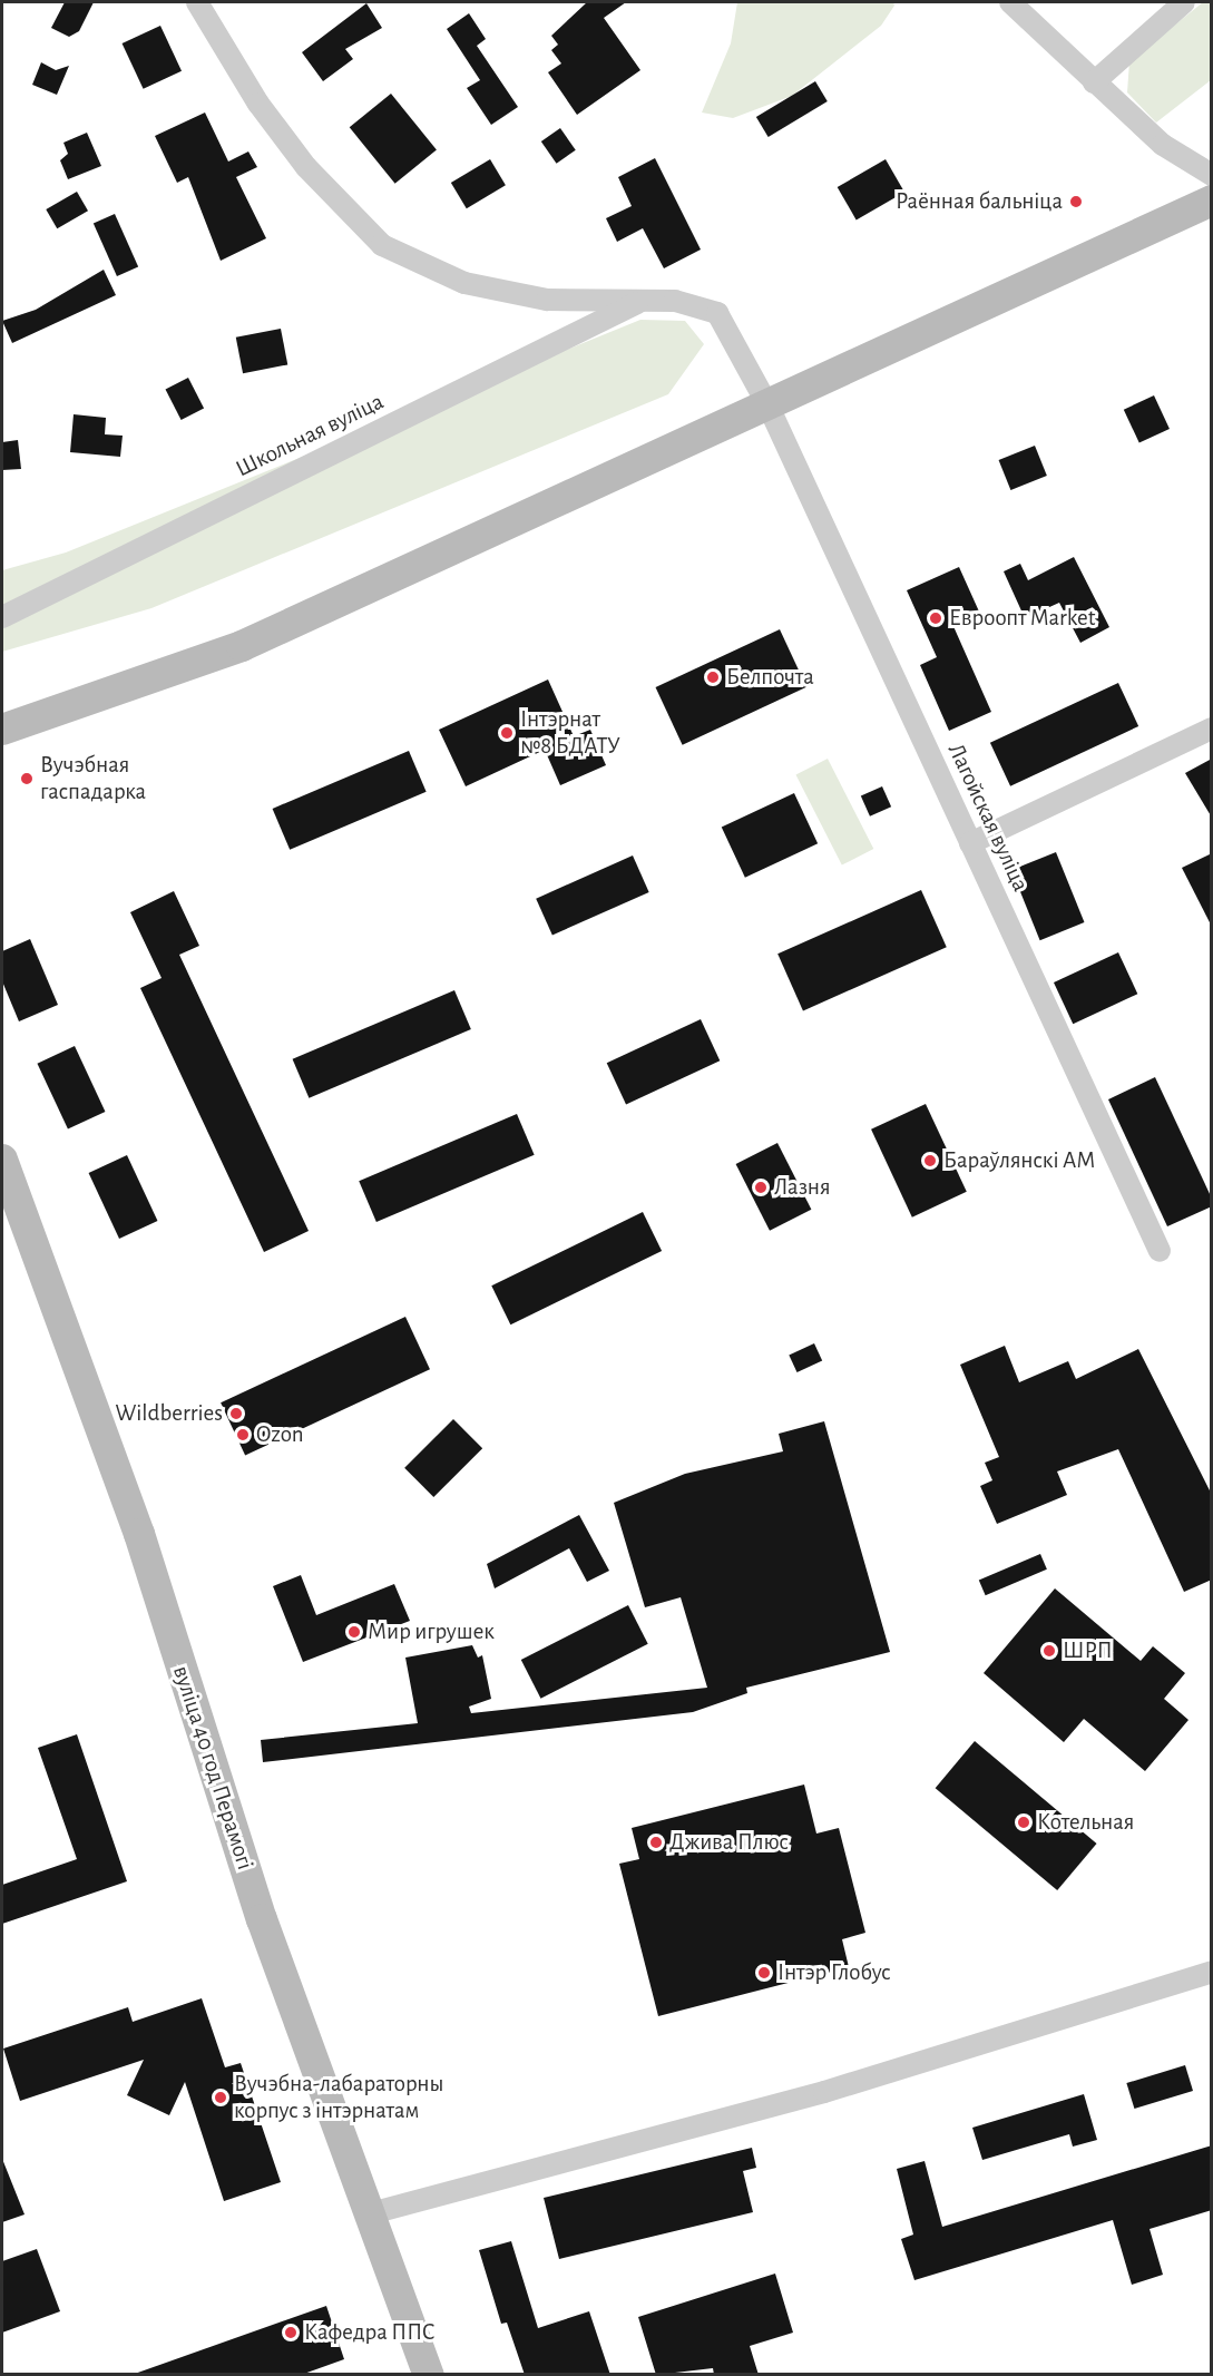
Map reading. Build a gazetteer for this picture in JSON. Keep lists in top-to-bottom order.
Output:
{
  "streets": {
    "main road": ["вуліца 40 год Перамогі"],
    "street": ["Школьная вуліца", "Лагойская вуліца"]
  },
  "crossings": [
    ["Школьная вуліца", "Лагойская вуліца"]
  ],
  "places": [
    "Раённая бальніца",
    "Евроопт Market",
    "Белпочта",
    "Інтэрнат №8 БДАТУ",
    "Вучэбная гаспадарка",
    "Бараўлянскі АМ",
    "Лазня",
    "Wildberries",
    "Ozon",
    "Мир игрушек",
    "ШРП",
    "Котельная",
    "Джива Плюс",
    "Інтэр Глобус",
    "Вучэбна-лабараторны корпус з інтэрнатам",
    "Кафедра ППС"
  ]
}
